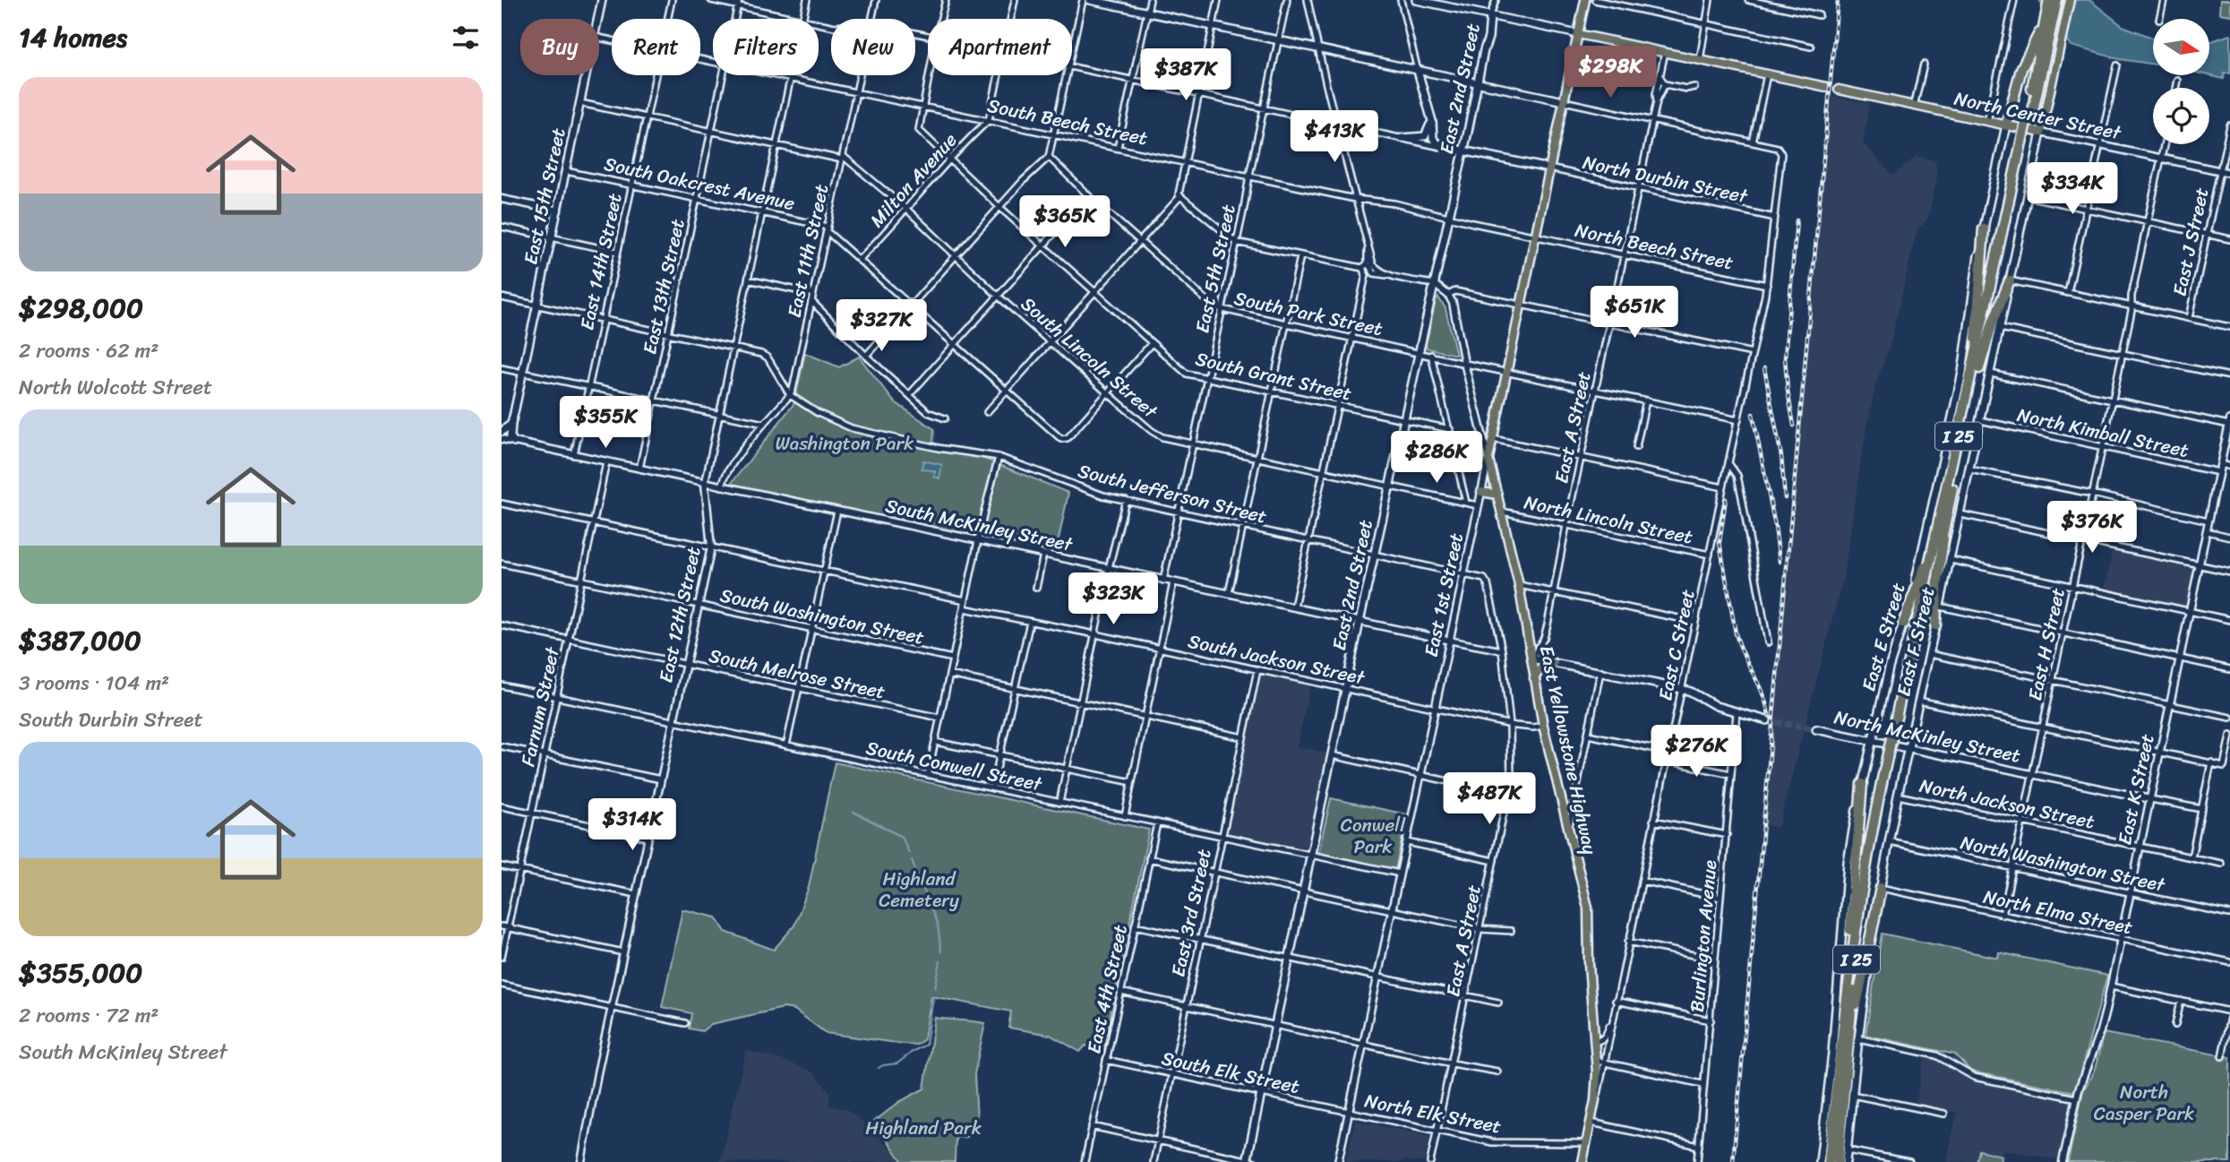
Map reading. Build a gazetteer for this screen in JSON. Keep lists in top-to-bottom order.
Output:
{
  "streets": {
    "highway": ["I 25"],
    "main road": [
      "East 2nd Street",
      "North Center Street",
      "East 15th Street",
      "East 1st Street",
      "East E Street",
      "East F Street",
      "North McKinley Street",
      "East Yellowstone Highway"
    ],
    "street": [
      "South Beech Street",
      "North Durbin Street",
      "Milton Avenue",
      "South Oakcrest Avenue",
      "East J Street",
      "North Beech Street",
      "East 11th Street",
      "East 14th Street",
      "East 5th Street",
      "East 13th Street",
      "South Park Street",
      "South Lincoln Street",
      "South Grant Street",
      "East A Street",
      "North Kimball Street",
      "South Jefferson Street",
      "North Lincoln Street",
      "South McKinley Street",
      "East 12th Street",
      "South Washington Street",
      "East H Street",
      "East C Street",
      "South Jackson Street",
      "South Melrose Street",
      "Farnum Street",
      "South Conwell Street",
      "East K Street",
      "North Jackson Street",
      "North Washington Street",
      "North Elma Street",
      "East 3rd Street",
      "Burlington Avenue",
      "East 4th Street",
      "South Elk Street",
      "North Elk Street"
    ]
  },
  "crossings": [
    ["East 2nd Street", "South Beech Street"],
    ["East 2nd Street", "South Park Street"],
    ["East 2nd Street", "South Lincoln Street"],
    ["East 2nd Street", "South Grant Street"],
    ["East 2nd Street", "South Jefferson Street"],
    ["East 2nd Street", "South McKinley Street"],
    ["East 2nd Street", "South Jackson Street"],
    ["East 2nd Street", "South Conwell Street"],
    ["East 2nd Street", "South Elk Street"],
    ["North Center Street", "East J Street"],
    ["North Center Street", "East E Street"],
    ["North Center Street", "East F Street"],
    ["North Center Street", "East H Street"],
    ["South Beech Street", "Milton Avenue"],
    ["South Beech Street", "North Beech Street"],
    ["South Beech Street", "East 11th Street"],
    ["South Beech Street", "East 5th Street"],
    ["South Beech Street", "South Grant Street"],
    ["South Beech Street", "East 1st Street"],
    ["South Beech Street", "East 12th Street"],
    ["North Durbin Street", "East A Street"],
    ["North Durbin Street", "East 1st Street"],
    ["North Durbin Street", "East C Street"],
    ["Milton Avenue", "South Lincoln Street"],
    ["Milton Avenue", "South Grant Street"],
    ["South Oakcrest Avenue", "East 15th Street"],
    ["South Oakcrest Avenue", "East 11th Street"],
    ["South Oakcrest Avenue", "East 14th Street"],
    ["South Oakcrest Avenue", "East 13th Street"],
    ["South Oakcrest Avenue", "East 12th Street"],
    ["East 15th Street", "South Lincoln Street"],
    ["North Beech Street", "East A Street"],
    ["North Beech Street", "East 1st Street"],
    ["North Beech Street", "East C Street"],
    ["East 11th Street", "South Lincoln Street"],
    ["East 11th Street", "South Jefferson Street"],
    ["East 11th Street", "South McKinley Street"],
    ["East 14th Street", "South Lincoln Street"],
    ["East 14th Street", "South McKinley Street"],
    ["East 5th Street", "South Park Street"],
    ["East 5th Street", "South Lincoln Street"],
    ["East 5th Street", "South Grant Street"],
    ["East 5th Street", "South Jefferson Street"],
    ["East 5th Street", "South McKinley Street"],
    ["East 13th Street", "South Lincoln Street"],
    ["East 13th Street", "South McKinley Street"],
    ["South Park Street", "East A Street"],
    ["South Park Street", "East 1st Street"],
    ["South Park Street", "East C Street"],
    ["South Park Street", "East Yellowstone Highway"],
    ["South Lincoln Street", "East 1st Street"],
    ["South Lincoln Street", "East 12th Street"],
    ["East A Street", "South Jefferson Street"],
    ["East A Street", "North Lincoln Street"],
    ["East A Street", "East Yellowstone Highway"],
    ["East A Street", "North Elk Street"],
    ["North Kimball Street", "East F Street"],
    ["North Kimball Street", "East H Street"],
    ["North Kimball Street", "East K Street"],
    ["South Jefferson Street", "East 1st Street"],
    ["North Lincoln Street", "East C Street"],
    ["North Lincoln Street", "East Yellowstone Highway"],
    ["South McKinley Street", "East 1st Street"],
    ["South McKinley Street", "East 12th Street"],
    ["South McKinley Street", "Farnum Street"],
    ["East 1st Street", "South Jackson Street"],
    ["East 1st Street", "East Yellowstone Highway"],
    ["East 1st Street", "South Conwell Street"],
    ["East 1st Street", "South Elk Street"],
    ["East 1st Street", "North Elk Street"],
    ["East 12th Street", "South Washington Street"],
    ["East 12th Street", "South Melrose Street"],
    ["East 12th Street", "South Conwell Street"],
    ["South Washington Street", "Farnum Street"],
    ["East E Street", "North McKinley Street"],
    ["East F Street", "North McKinley Street"],
    ["East F Street", "North Jackson Street"],
    ["East F Street", "North Washington Street"],
    ["East F Street", "North Elma Street"],
    ["East H Street", "North McKinley Street"],
    ["East H Street", "North Jackson Street"],
    ["East H Street", "North Washington Street"],
    ["East H Street", "North Elma Street"],
    ["East C Street", "East Yellowstone Highway"],
    ["South Jackson Street", "East 3rd Street"],
    ["South Melrose Street", "Farnum Street"],
    ["Farnum Street", "South Conwell Street"],
    ["North McKinley Street", "East K Street"],
    ["East Yellowstone Highway", "North Elk Street"],
    ["South Conwell Street", "East 3rd Street"],
    ["South Conwell Street", "East 4th Street"],
    ["East K Street", "North Jackson Street"],
    ["East K Street", "North Washington Street"],
    ["East K Street", "North Elma Street"],
    ["East 3rd Street", "South Elk Street"],
    ["East 4th Street", "South Elk Street"],
    ["South Elk Street", "North Elk Street"]
  ],
  "parks": [
    "Washington Park",
    "Conwell Park",
    "Highland Cemetery",
    "North Casper Park",
    "Highland Park"
  ],
  "north": "right",
  "page": {
    "heading": "14 homes",
    "chip": [
      "Buy",
      "Rent",
      "Filters",
      "New",
      "Apartment"
    ],
    "price": [
      "$298K",
      "$387K",
      "$413K",
      "$334K",
      "$365K",
      "$651K",
      "$327K",
      "$355K",
      "$286K",
      "$376K",
      "$323K",
      "$276K",
      "$487K",
      "$314K"
    ],
    "list": [
      {
        "name": "$298,000",
        "note": "2 rooms · 62 m² · North Wolcott Street"
      },
      {
        "name": "$387,000",
        "note": "3 rooms · 104 m² · South Durbin Street"
      },
      {
        "name": "$355,000",
        "note": "2 rooms · 72 m² · South McKinley Street"
      }
    ]
  }
}
